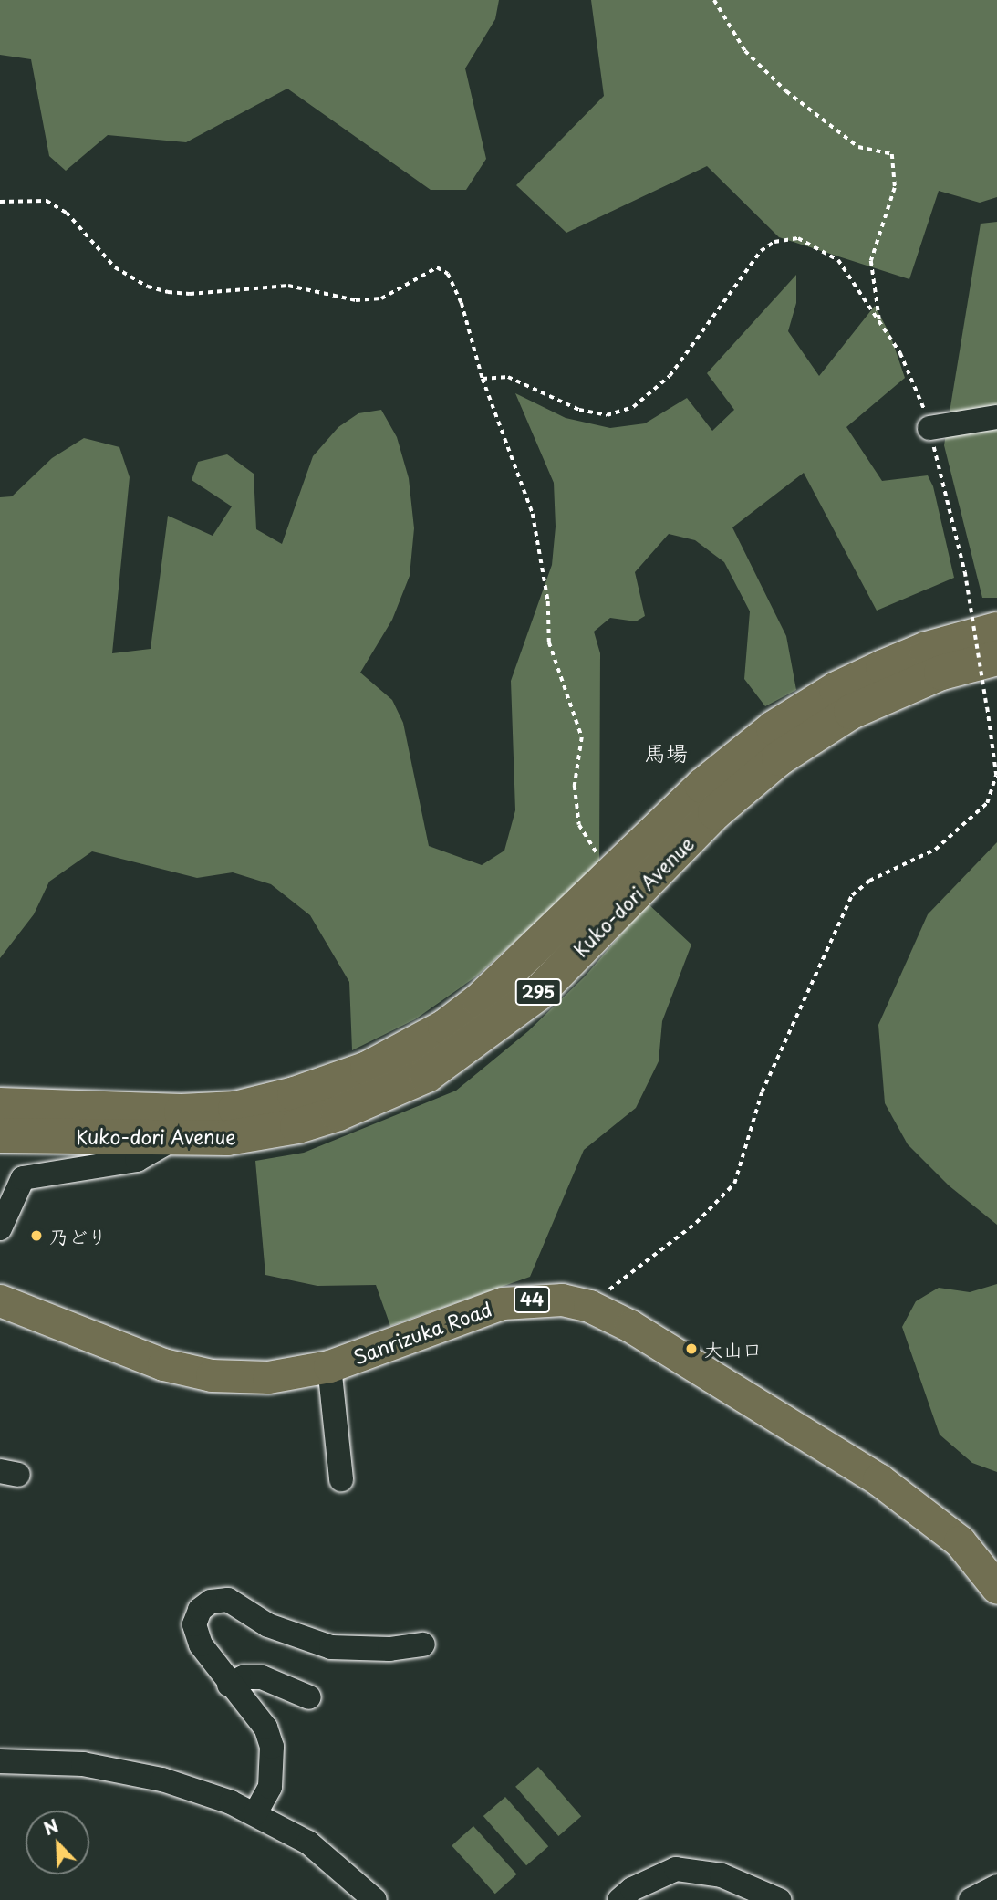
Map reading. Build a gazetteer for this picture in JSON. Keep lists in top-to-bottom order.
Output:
{
  "streets": {
    "highway": ["Kuko-dori Avenue", "295"],
    "main road": ["44", "Sanrizuka Road"]
  },
  "districts": ["馬場"],
  "places": ["乃どり", "大山口"],
  "north": "top left"
}
